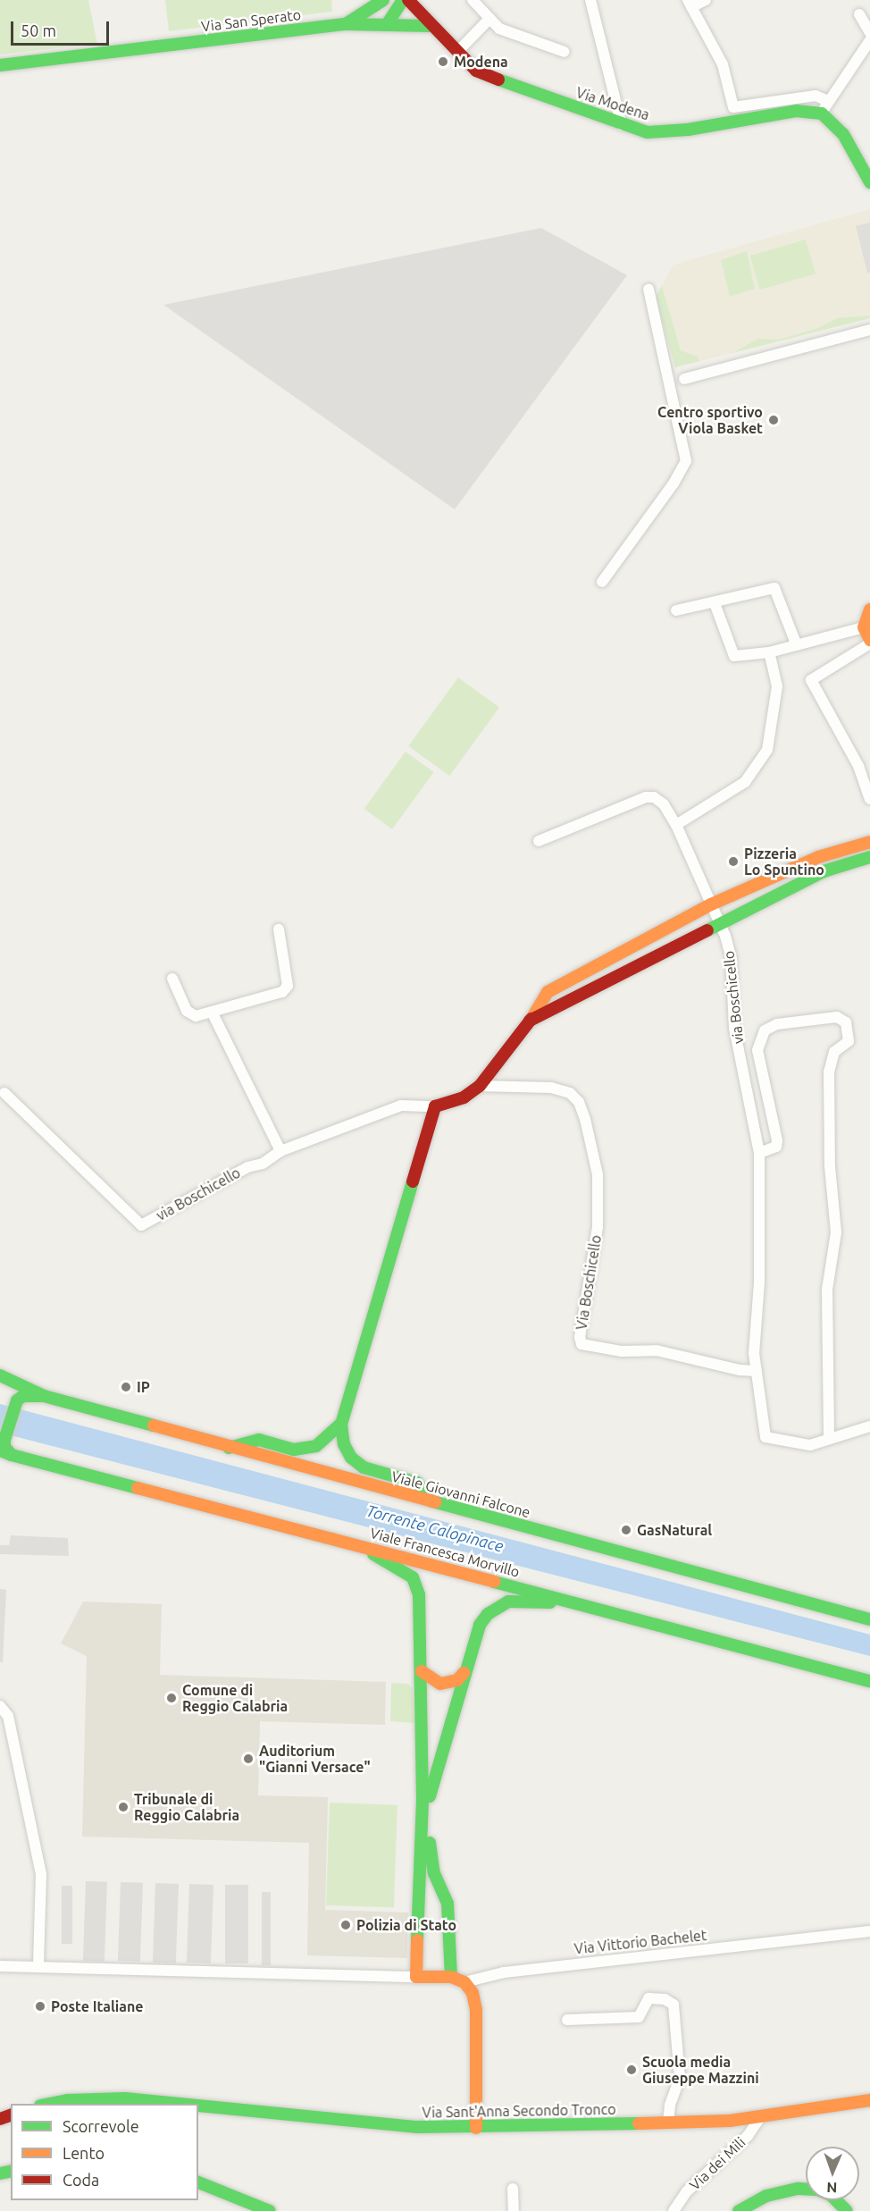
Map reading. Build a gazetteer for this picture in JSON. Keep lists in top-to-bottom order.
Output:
{
  "streets": {
    "main road": [
      "Via San Sperato",
      "Via Modena",
      "Viale Giovanni Falcone",
      "Viale Francesca Morvillo",
      "Via Sant'Anna Secondo Tronco"
    ],
    "street": [
      "via Boschicello",
      "Via Boschicello",
      "Via Vittorio Bachelet",
      "Via dei Mili"
    ]
  },
  "crossings": [
    ["Via San Sperato", "Via Modena"],
    ["via Boschicello", "Via Boschicello"],
    ["Via Sant'Anna Secondo Tronco", "Via dei Mili"]
  ],
  "water": ["Torrente Calopinace"],
  "places": [
    "Modena",
    "Centro sportivo Viola Basket",
    "Pizzeria Lo Spuntino",
    "IP",
    "GasNatural",
    "Comune di Reggio Calabria",
    "Auditorium \"Gianni Versace\"",
    "Tribunale di Reggio Calabria",
    "Polizia di Stato",
    "Poste Italiane",
    "Scuola media Giuseppe Mazzini"
  ],
  "legend": ["Scorrevole", "Lento", "Coda"],
  "scale_bar": "50 m",
  "north": "bottom"
}
